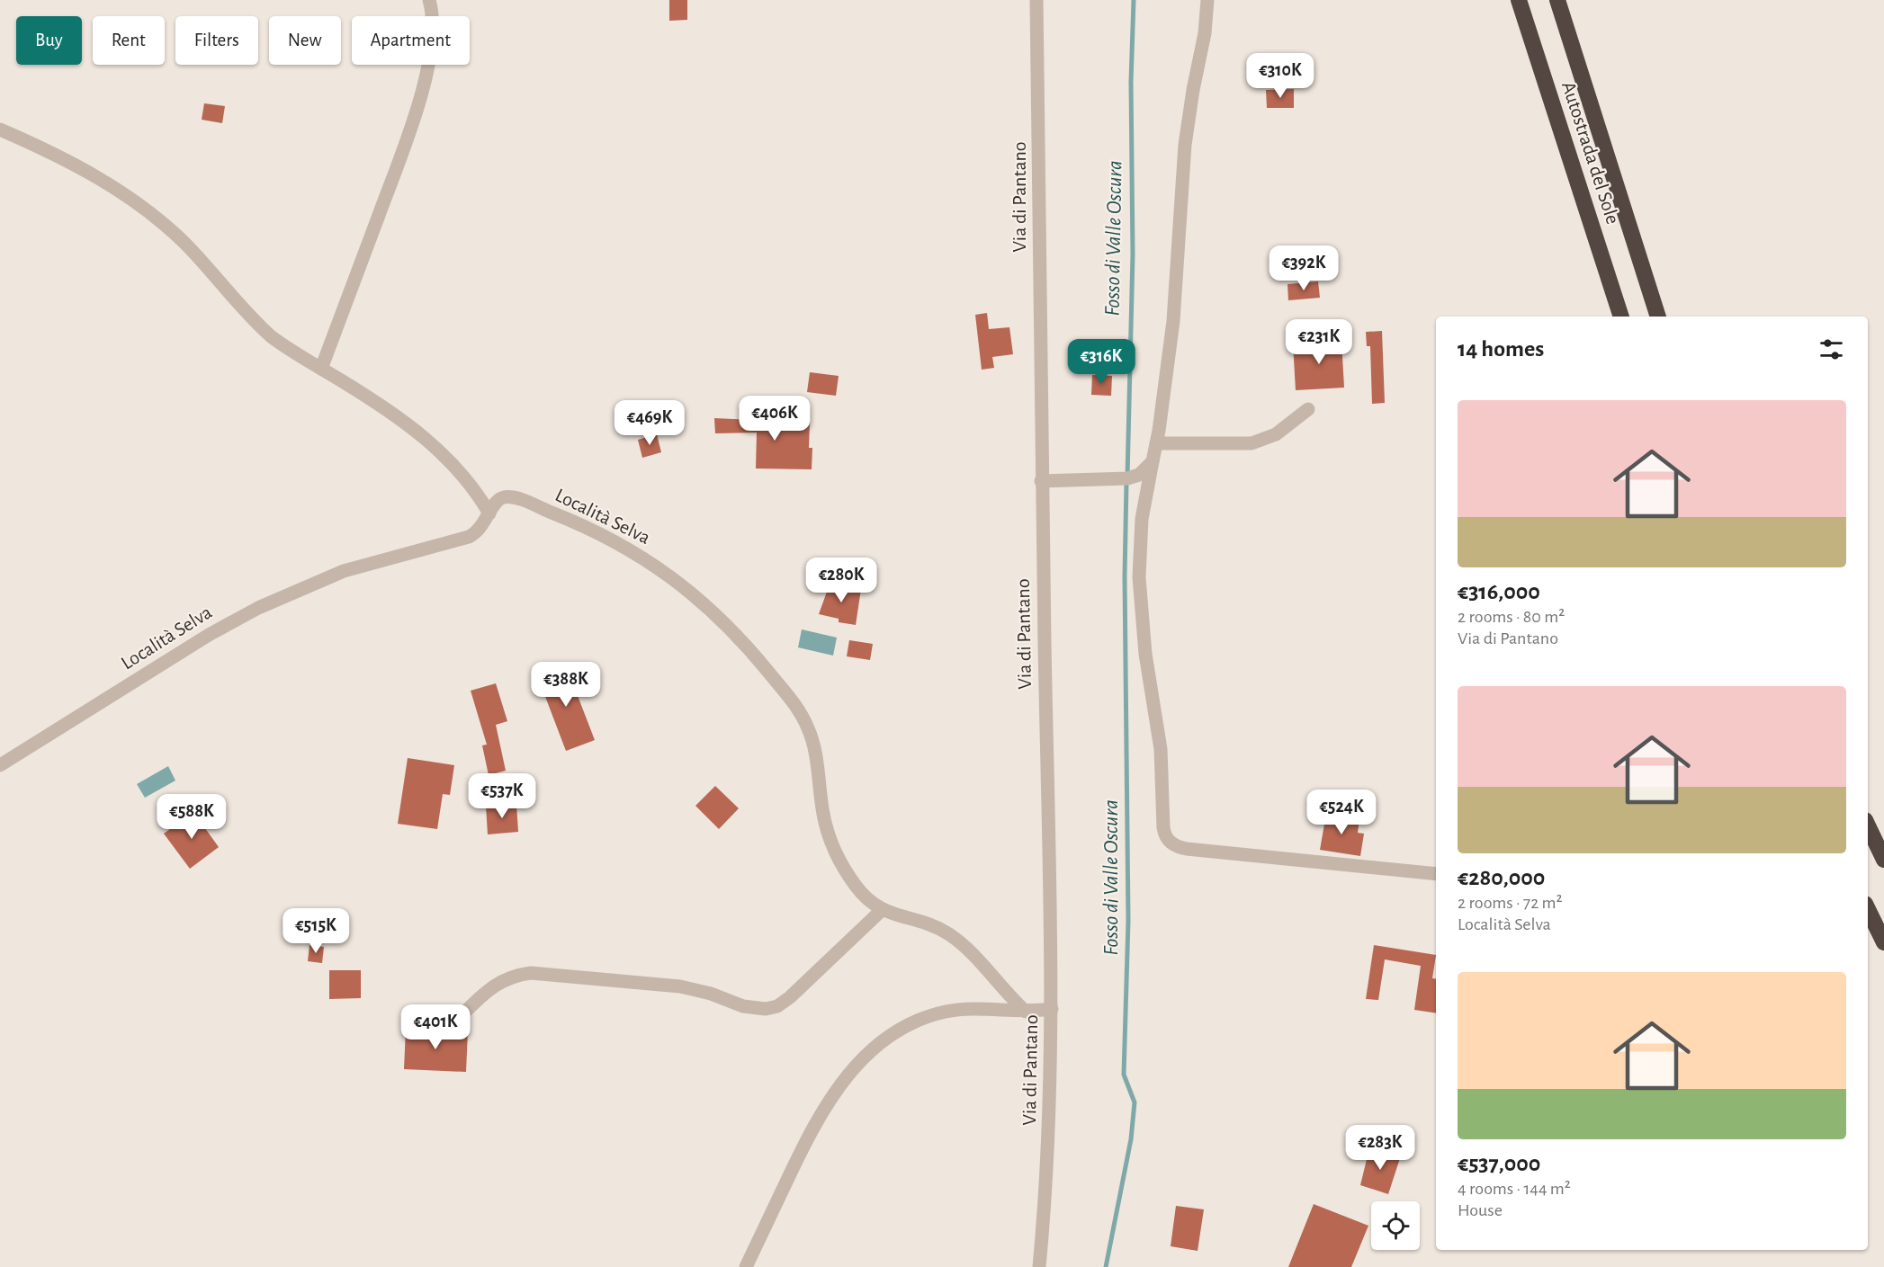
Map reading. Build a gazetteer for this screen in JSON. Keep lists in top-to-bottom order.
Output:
{
  "streets": {
    "highway": ["Autostrada del Sole"],
    "street": ["Via di Pantano", "Località Selva"]
  },
  "water": ["Fosso di Valle Oscura"],
  "page": {
    "chip": [
      "Buy",
      "Rent",
      "Filters",
      "New",
      "Apartment"
    ],
    "price": [
      "€310K",
      "€392K",
      "€231K",
      "€316K",
      "€406K",
      "€469K",
      "€280K",
      "€388K",
      "€537K",
      "€524K",
      "€588K",
      "€515K",
      "€401K",
      "€283K"
    ],
    "heading": "14 homes",
    "list": [
      {
        "name": "€316,000",
        "note": "2 rooms · 80 m² · Via di Pantano"
      },
      {
        "name": "€280,000",
        "note": "2 rooms · 72 m² · Località Selva"
      },
      {
        "name": "€537,000",
        "note": "4 rooms · 144 m² · House"
      }
    ]
  }
}
